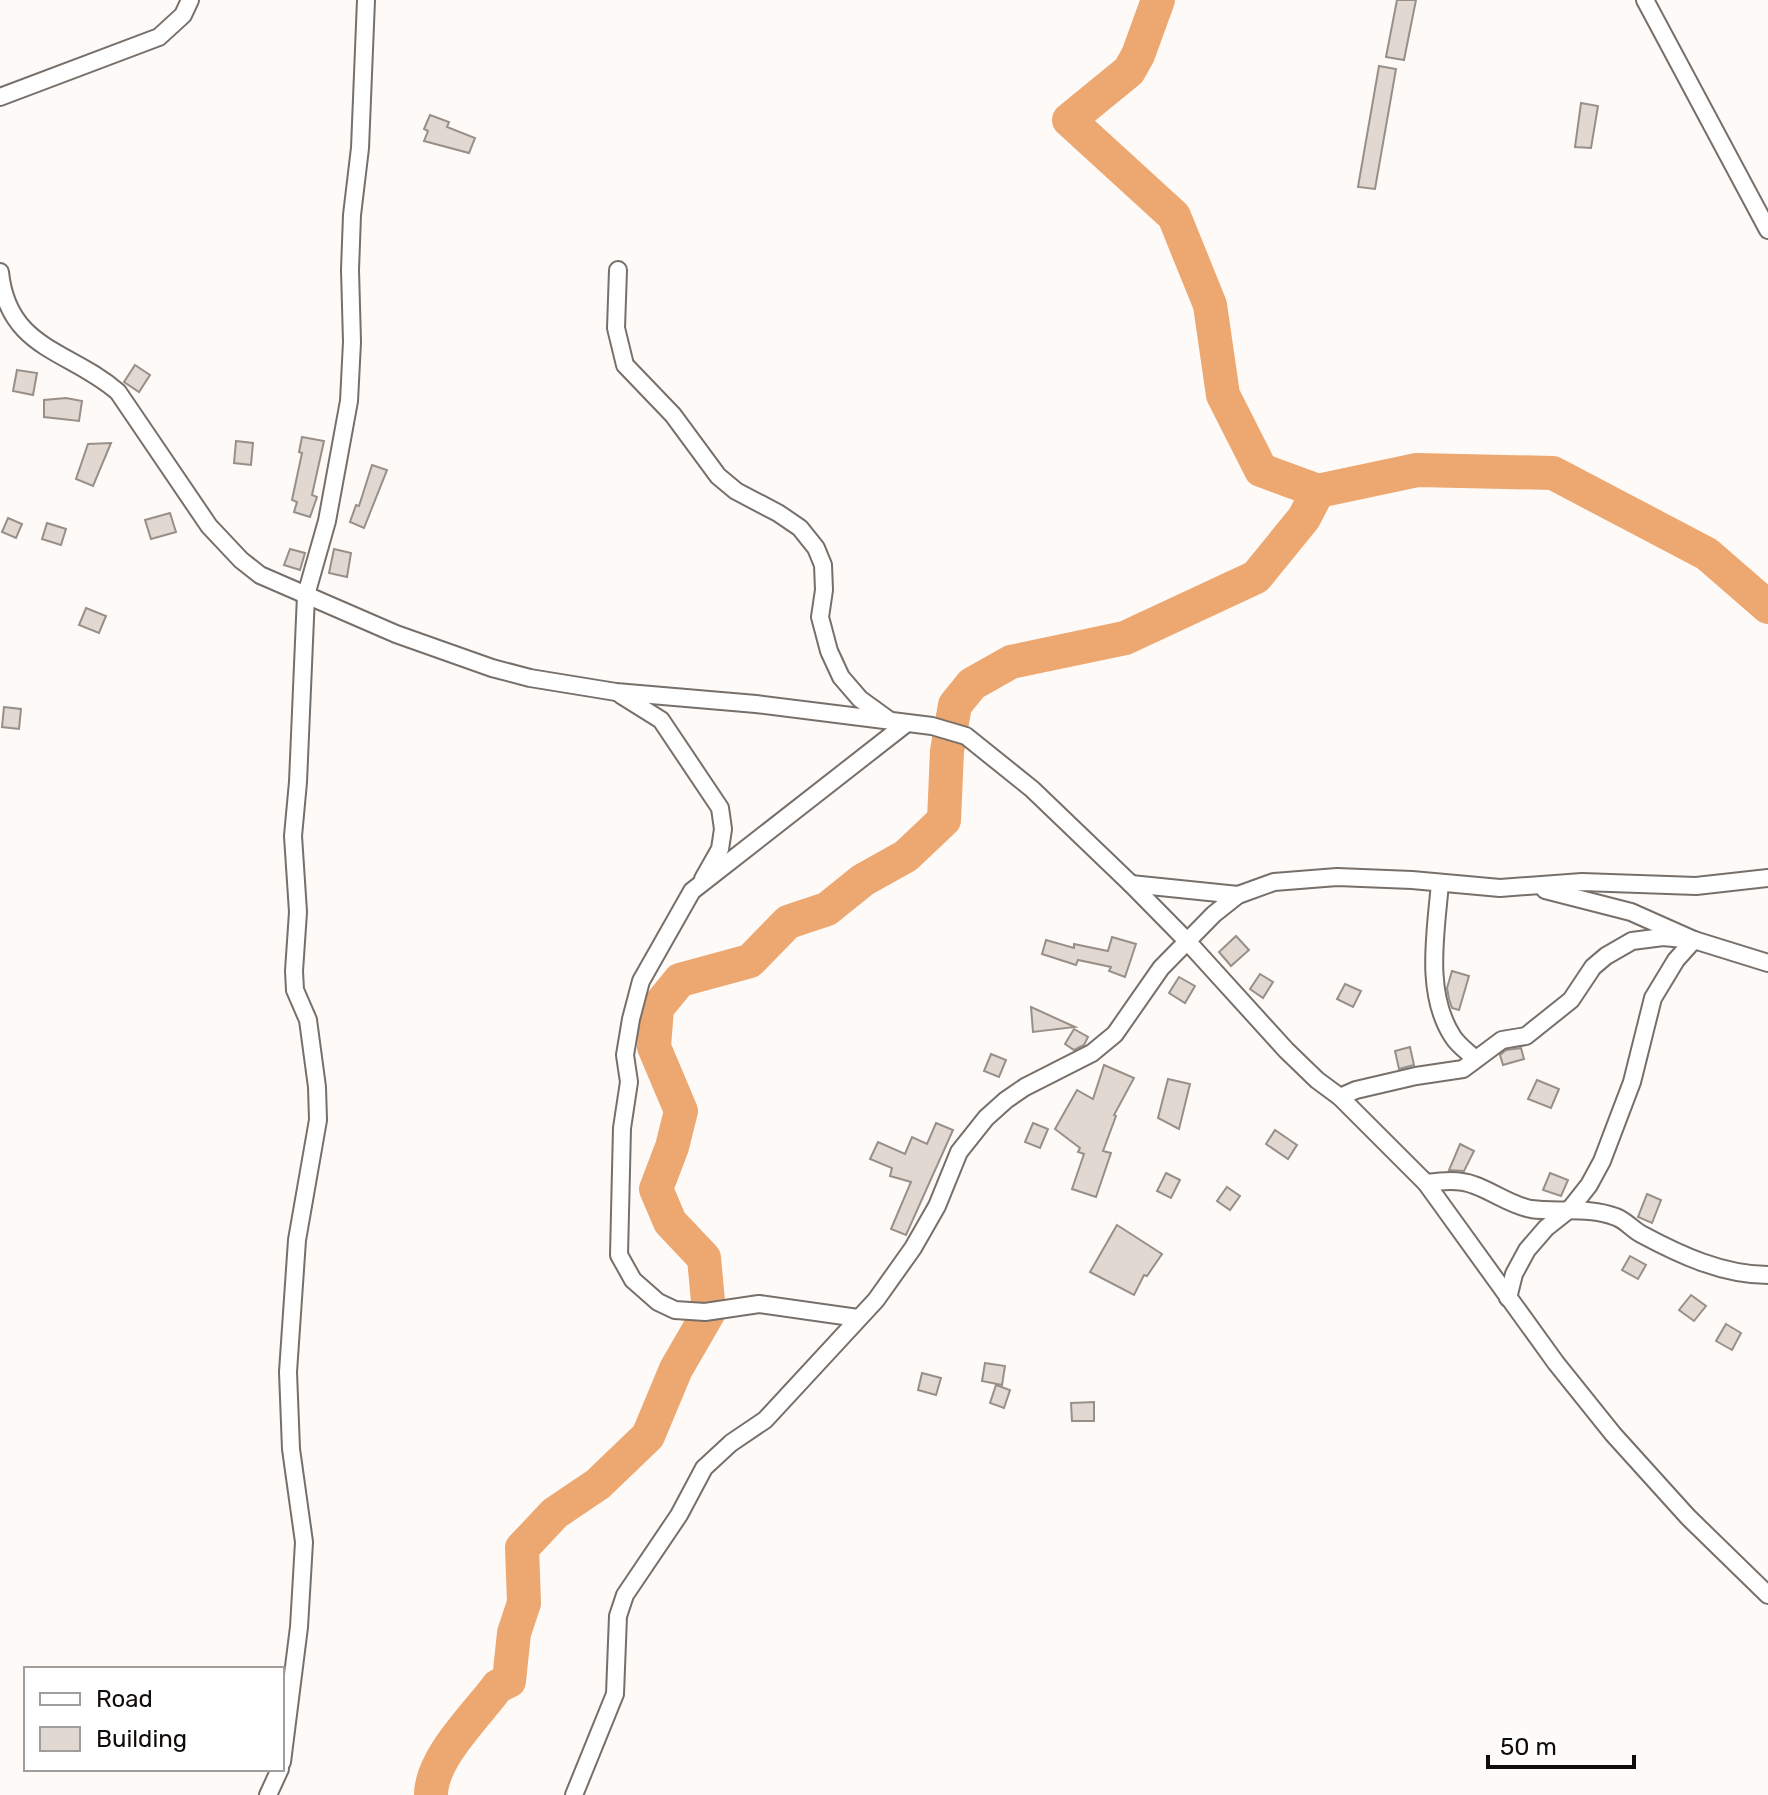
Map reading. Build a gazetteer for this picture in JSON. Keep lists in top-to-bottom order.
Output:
{
  "legend": ["Road", "Building"],
  "scale_bar": "50 m"
}
